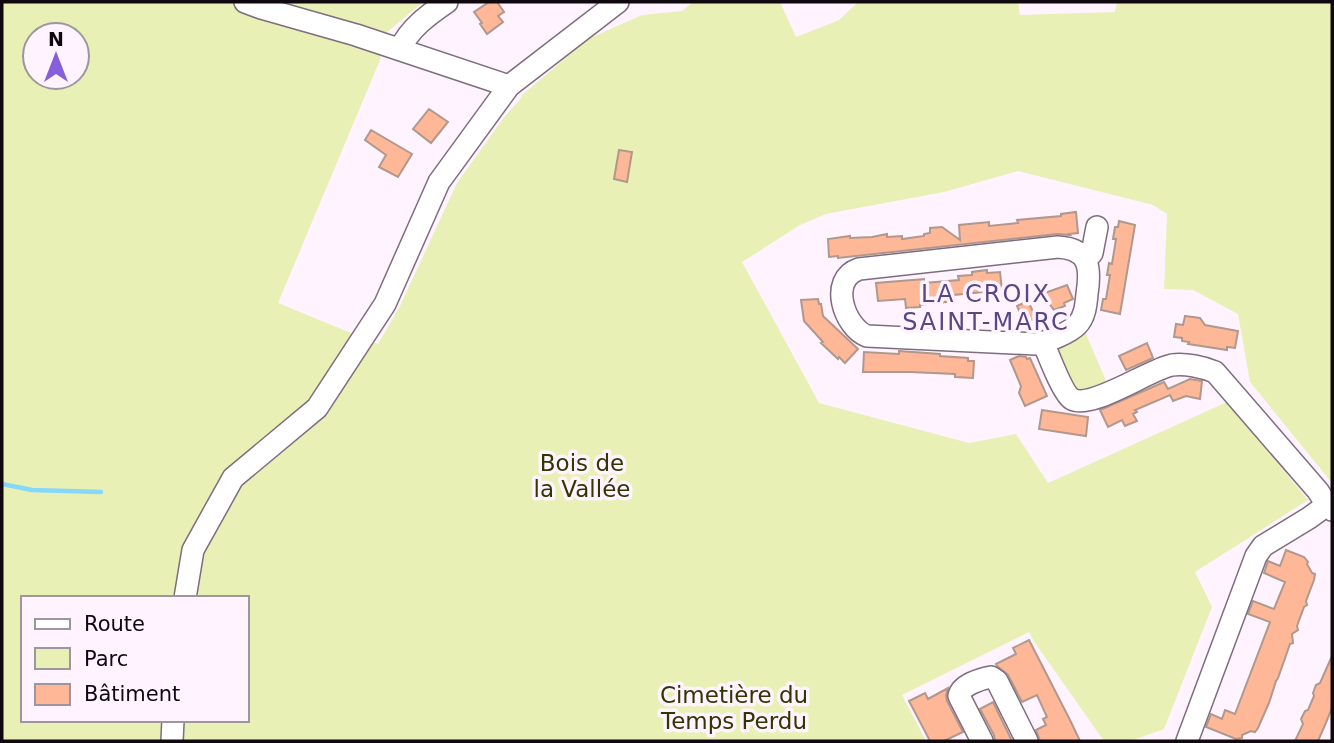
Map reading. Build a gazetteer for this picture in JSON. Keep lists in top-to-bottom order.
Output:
{
  "districts": ["LA CROIX SAINT-MARC"],
  "parks": ["Bois de la Vallée", "Cimetière du Temps Perdu"],
  "legend": ["Route", "Parc", "Bâtiment"],
  "north": "top"
}
